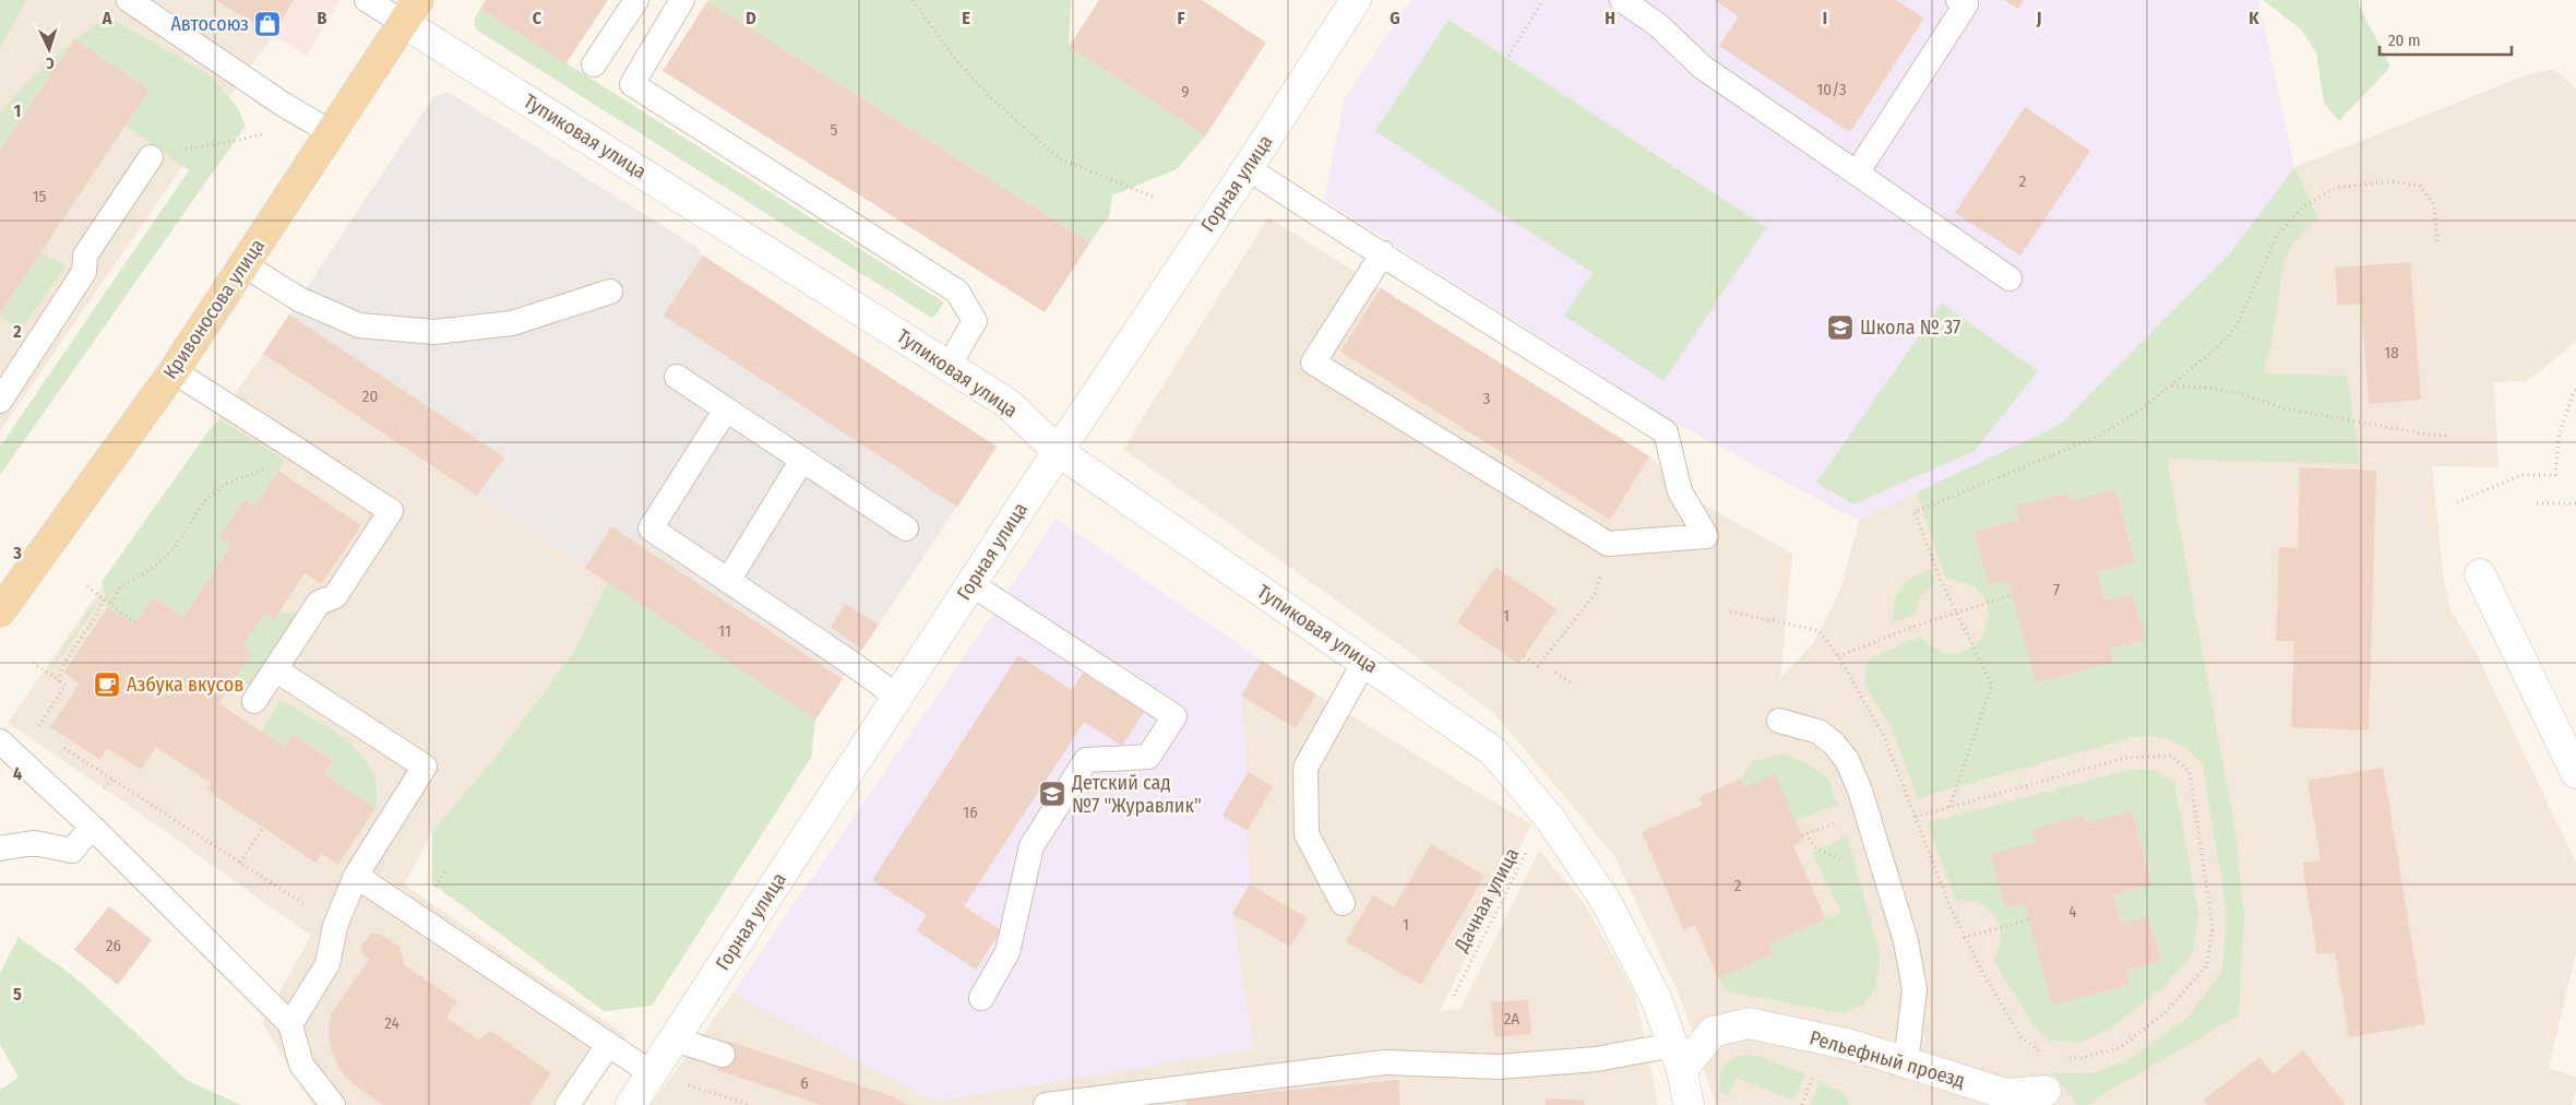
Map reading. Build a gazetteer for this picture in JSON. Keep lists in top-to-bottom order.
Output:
{
  "streets": {
    "main road": ["Кривоносова улица"],
    "street": ["Тупиковая улица", "Горная улица", "Рельефный проезд"],
    "path": ["Дачная улица"]
  },
  "crossings": [
    ["Тупиковая улица", "Горная улица"],
    ["Тупиковая улица", "Кривоносова улица"],
    ["Тупиковая улица", "Дачная улица"]
  ],
  "places": {
    "shop": ["Автосоюз"],
    "school or university": ["Школа № 37", "Детский сад №7 \"Журавлик\""],
    "cafe": ["Азбука вкусов"]
  },
  "house_numbers": [
    "10/3",
    "9",
    "5",
    "2",
    "15",
    "18",
    "20",
    "3",
    "7",
    "1",
    "11",
    "16",
    "2",
    "4",
    "1",
    "26",
    "2А",
    "24",
    "6"
  ],
  "scale_bar": "20 m",
  "north": "bottom",
  "grid": {
    "columns": [
      "A",
      "B",
      "C",
      "D",
      "E",
      "F",
      "G",
      "H",
      "I",
      "J",
      "K"
    ],
    "rows": [
      "1",
      "2",
      "3",
      "4",
      "5"
    ]
  }
}
